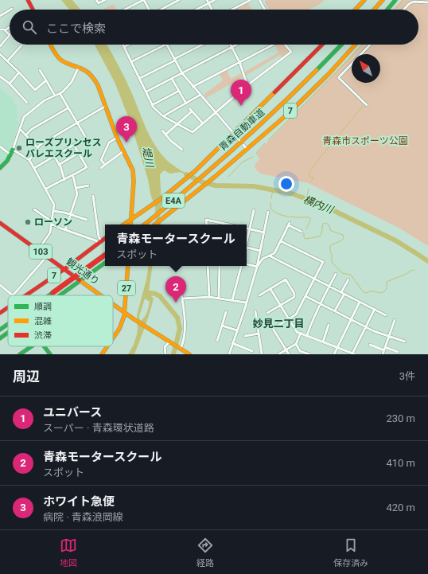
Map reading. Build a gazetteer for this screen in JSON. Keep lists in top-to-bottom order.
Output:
{
  "streets": {
    "main road": [
      "7",
      "青森自動車道",
      "E4A",
      "103",
      "観光通り",
      "27"
    ]
  },
  "crossings": [
    ["7", "観光通り"],
    ["観光通り", "27"]
  ],
  "districts": ["妙見二丁目"],
  "water": ["堤川", "横内川"],
  "parks": ["青森市スポーツ公園"],
  "places": ["ローズプリンセス バレエスクール", "ローソン"],
  "legend": ["順調", "混雑", "渋滞"],
  "north": "top left",
  "page": {
    "search": "ここで検索",
    "pins": ["1", "3", "2"],
    "popup": ["青森モータースクール", "スポット"],
    "heading": ["周辺", "3件"],
    "list": [
      {
        "mark": "1",
        "name": "ユニバース",
        "note": "スーパー · 青森環状道路",
        "value": "230 m"
      },
      {
        "mark": "2",
        "name": "青森モータースクール",
        "note": "スポット",
        "value": "410 m"
      },
      {
        "mark": "3",
        "name": "ホワイト急便",
        "note": "病院 · 青森浪岡線",
        "value": "420 m"
      }
    ],
    "nav": ["地図", "経路", "保存済み"]
  }
}
